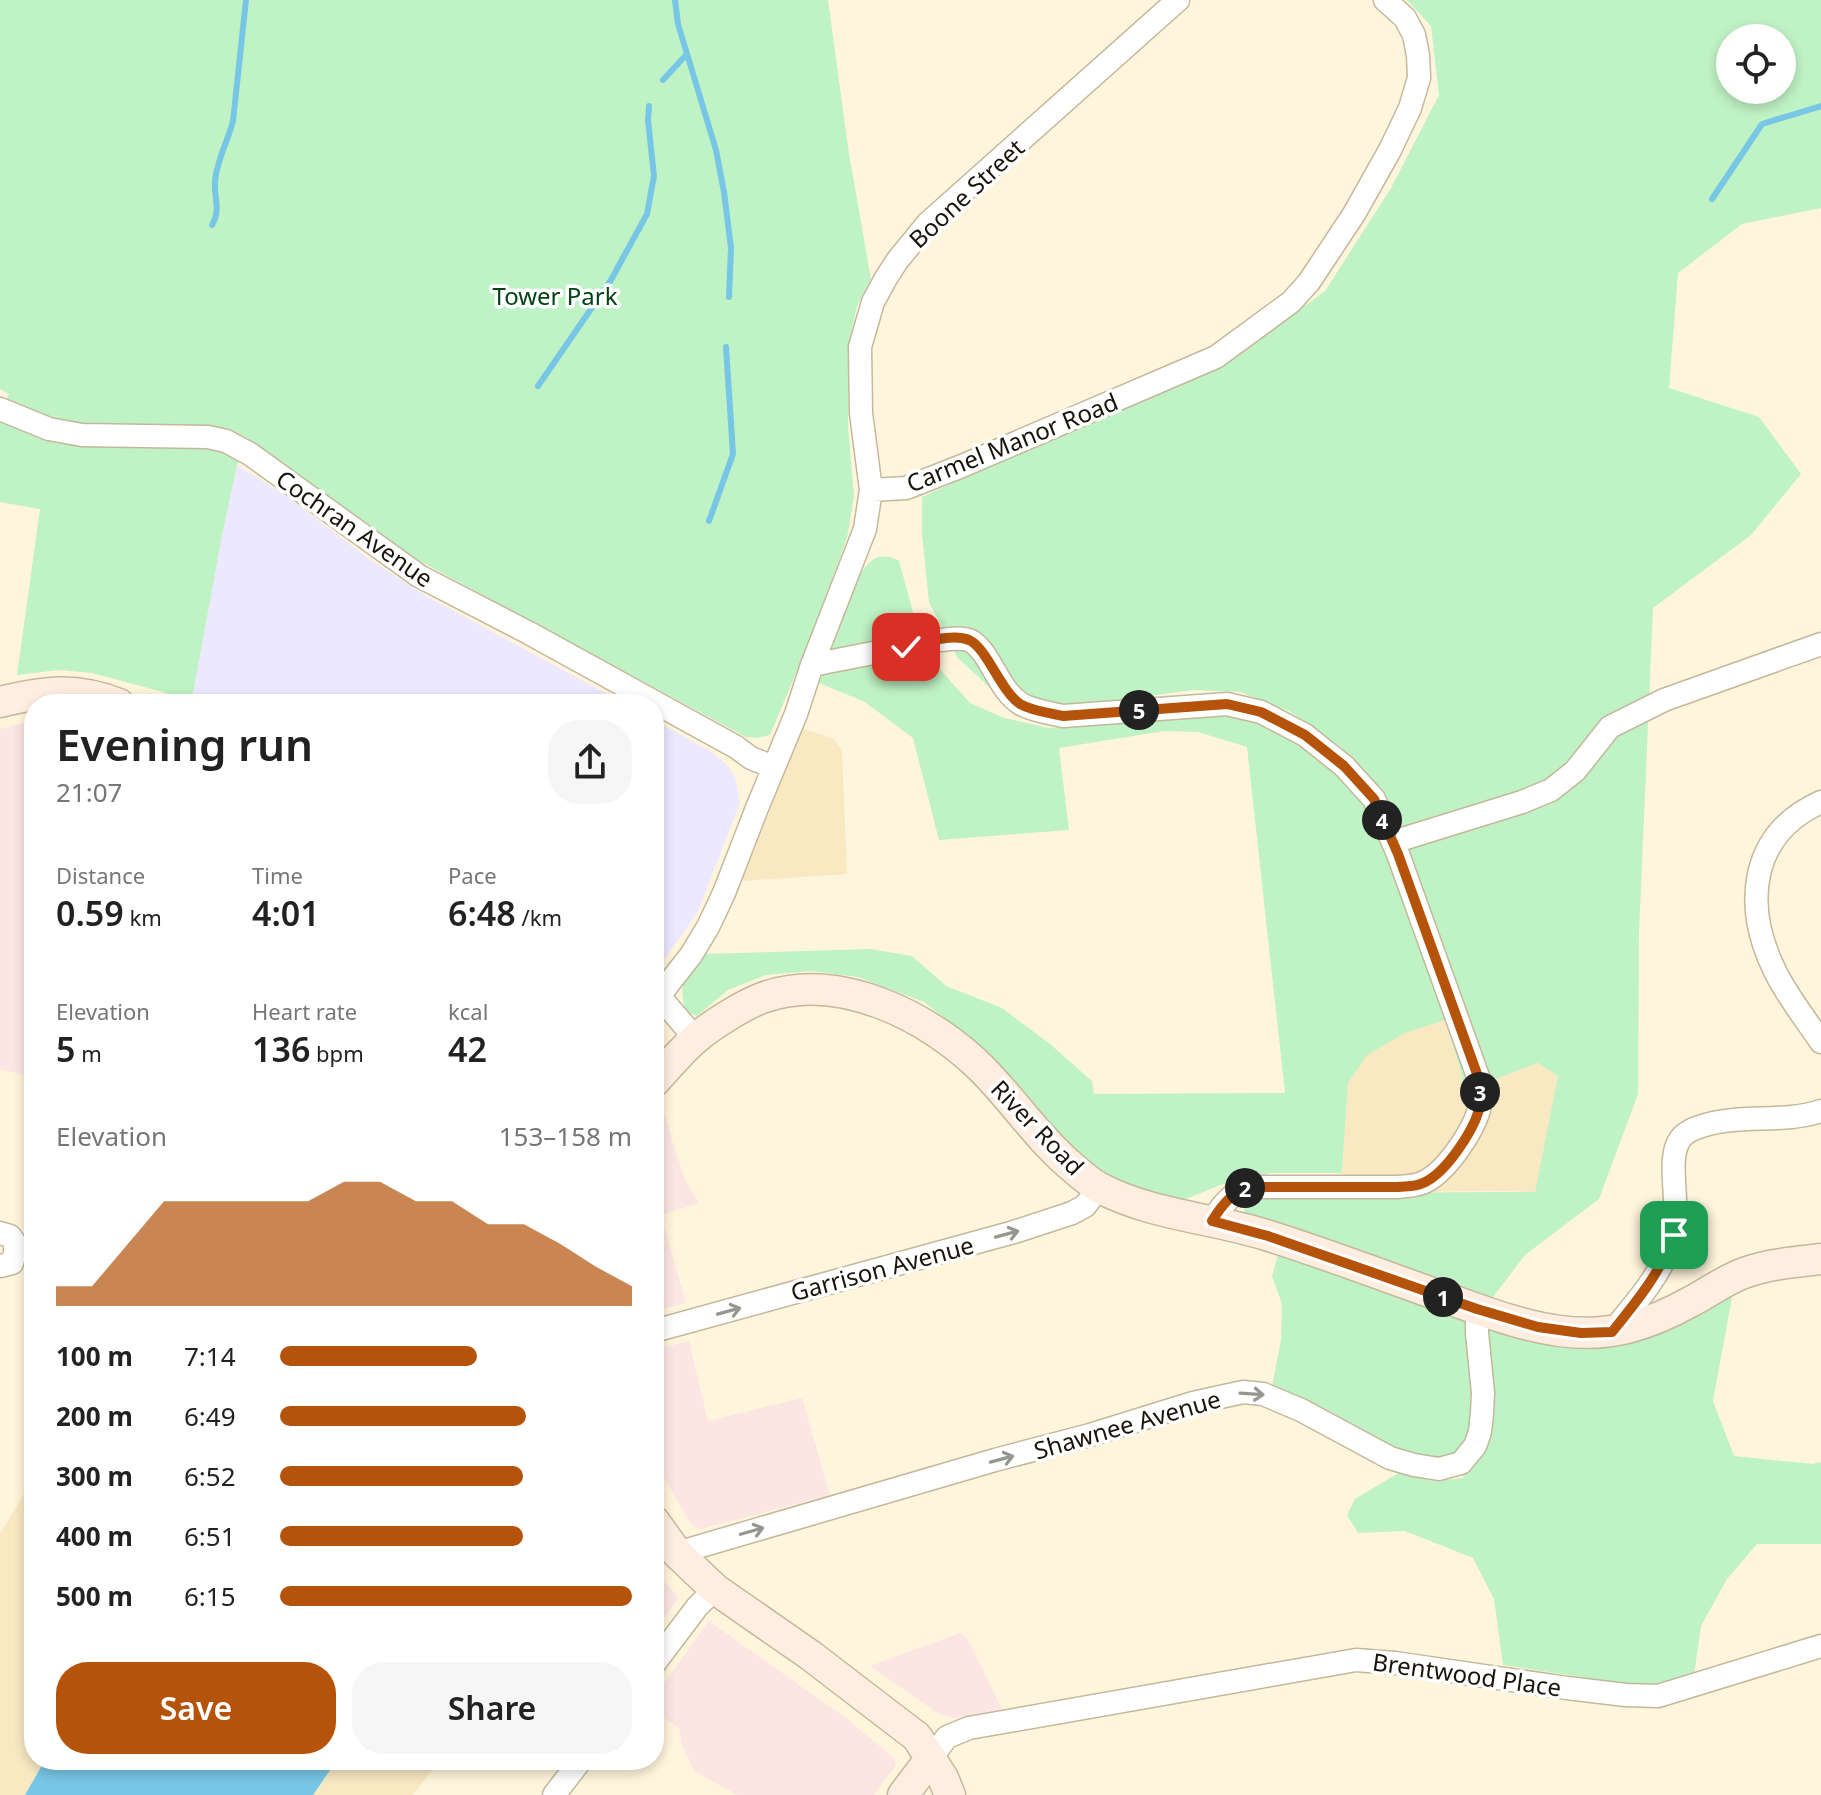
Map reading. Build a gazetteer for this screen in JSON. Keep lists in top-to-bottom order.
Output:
{
  "streets": {
    "street": [
      "Boone Street",
      "Carmel Manor Road",
      "Cochran Avenue",
      "River Road",
      "Garrison Avenue",
      "Shawnee Avenue",
      "Brentwood Place"
    ]
  },
  "crossings": [
    ["Boone Street", "Carmel Manor Road"],
    ["River Road", "Garrison Avenue"],
    ["River Road", "Shawnee Avenue"]
  ],
  "one_way": ["Garrison Avenue", "Shawnee Avenue"],
  "parks": ["Tower Park"],
  "page": {
    "pins": [
      "5",
      "4",
      "3",
      "2",
      "1"
    ],
    "heading": ["Evening run", "21:07"],
    "stats": [
      ["Distance", "0.59 km"],
      ["Time", "4:01"],
      ["Pace", "6:48 /km"],
      ["Elevation", "5 m"],
      ["Heart rate", "136 bpm"],
      ["kcal", "42"]
    ],
    "chart": ["Elevation", "153–158 m"],
    "list": [
      {
        "name": "100 m",
        "note": "7:14"
      },
      {
        "name": "200 m",
        "note": "6:49"
      },
      {
        "name": "300 m",
        "note": "6:52"
      },
      {
        "name": "400 m",
        "note": "6:51"
      },
      {
        "name": "500 m",
        "note": "6:15"
      }
    ],
    "buttons": ["Save", "Share"]
  }
}
